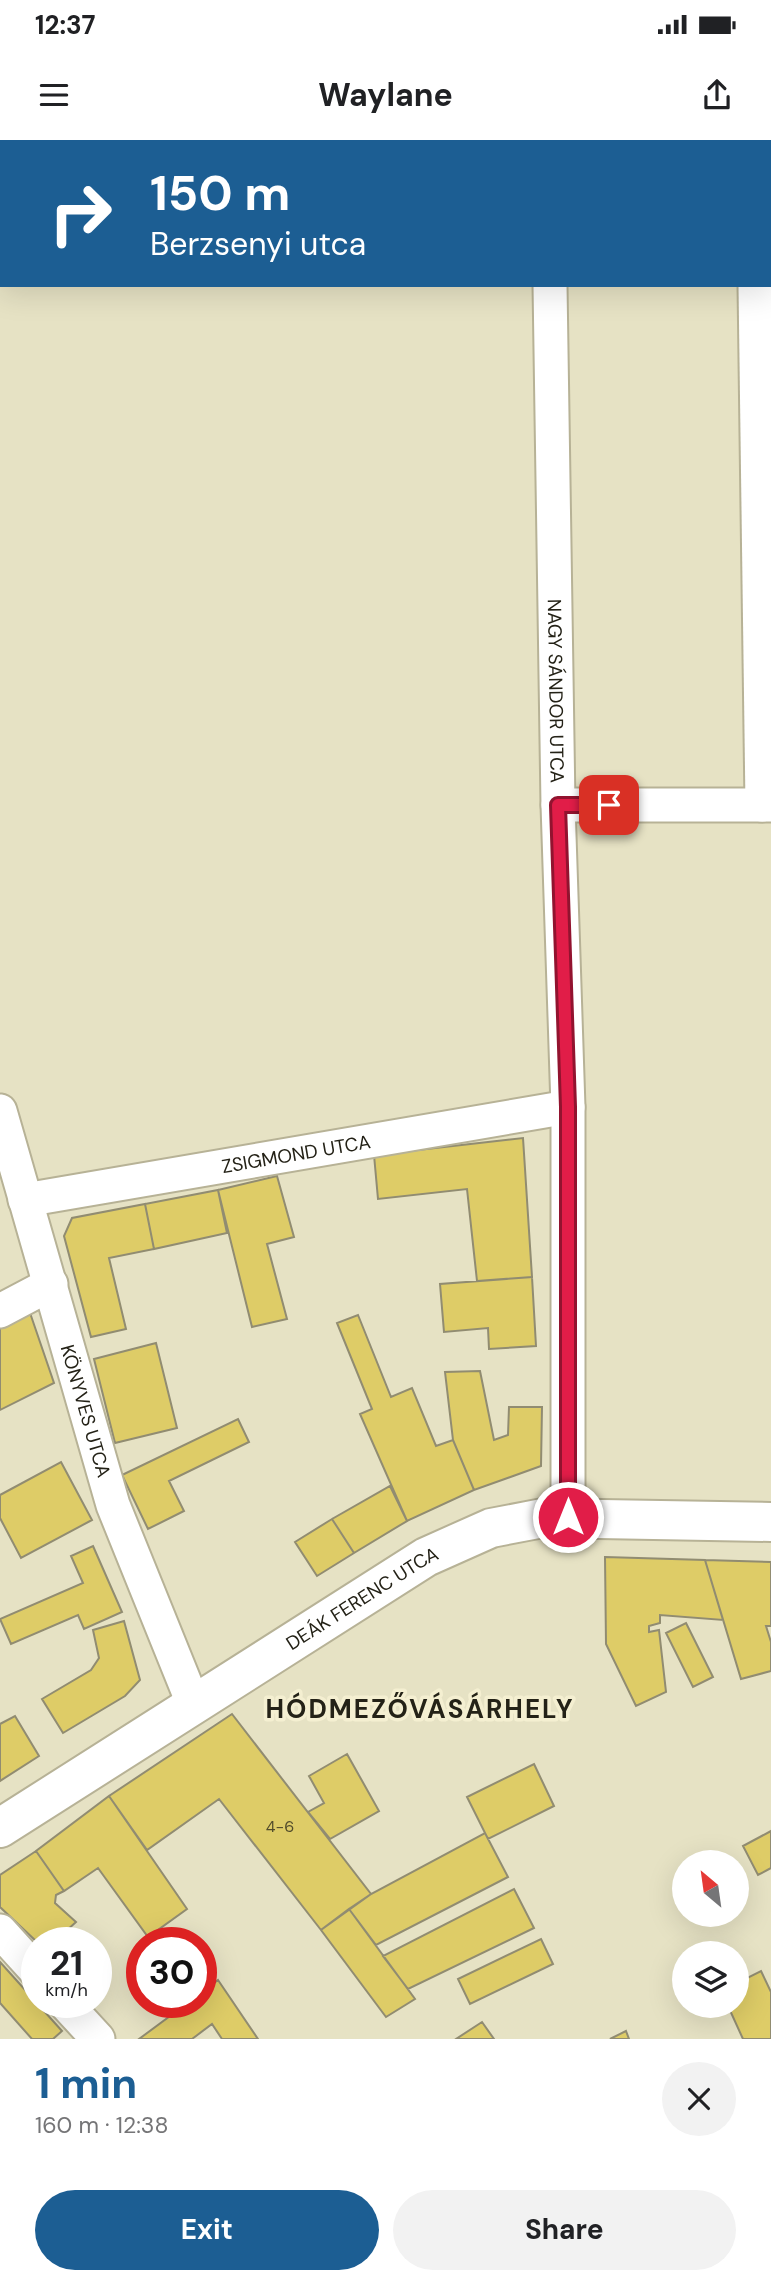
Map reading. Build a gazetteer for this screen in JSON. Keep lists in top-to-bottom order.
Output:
{
  "streets": {
    "street": [
      "NAGY SÁNDOR UTCA",
      "ZSIGMOND UTCA",
      "KÖNYVES UTCA",
      "DEÁK FERENC UTCA"
    ]
  },
  "crossings": [
    ["NAGY SÁNDOR UTCA", "ZSIGMOND UTCA"],
    ["NAGY SÁNDOR UTCA", "DEÁK FERENC UTCA"],
    ["ZSIGMOND UTCA", "KÖNYVES UTCA"],
    ["KÖNYVES UTCA", "DEÁK FERENC UTCA"]
  ],
  "districts": ["HÓDMEZŐVÁSÁRHELY"],
  "house_numbers": ["4-6"],
  "north": "top left",
  "page": {
    "status": "12:37",
    "header": "Waylane",
    "turn": ["150 m", "Berzsenyi utca"],
    "speed": "21 km/h",
    "limit": "30",
    "heading": ["1 min", "160 m · 12:38"],
    "buttons": ["Exit", "Share"]
  }
}
